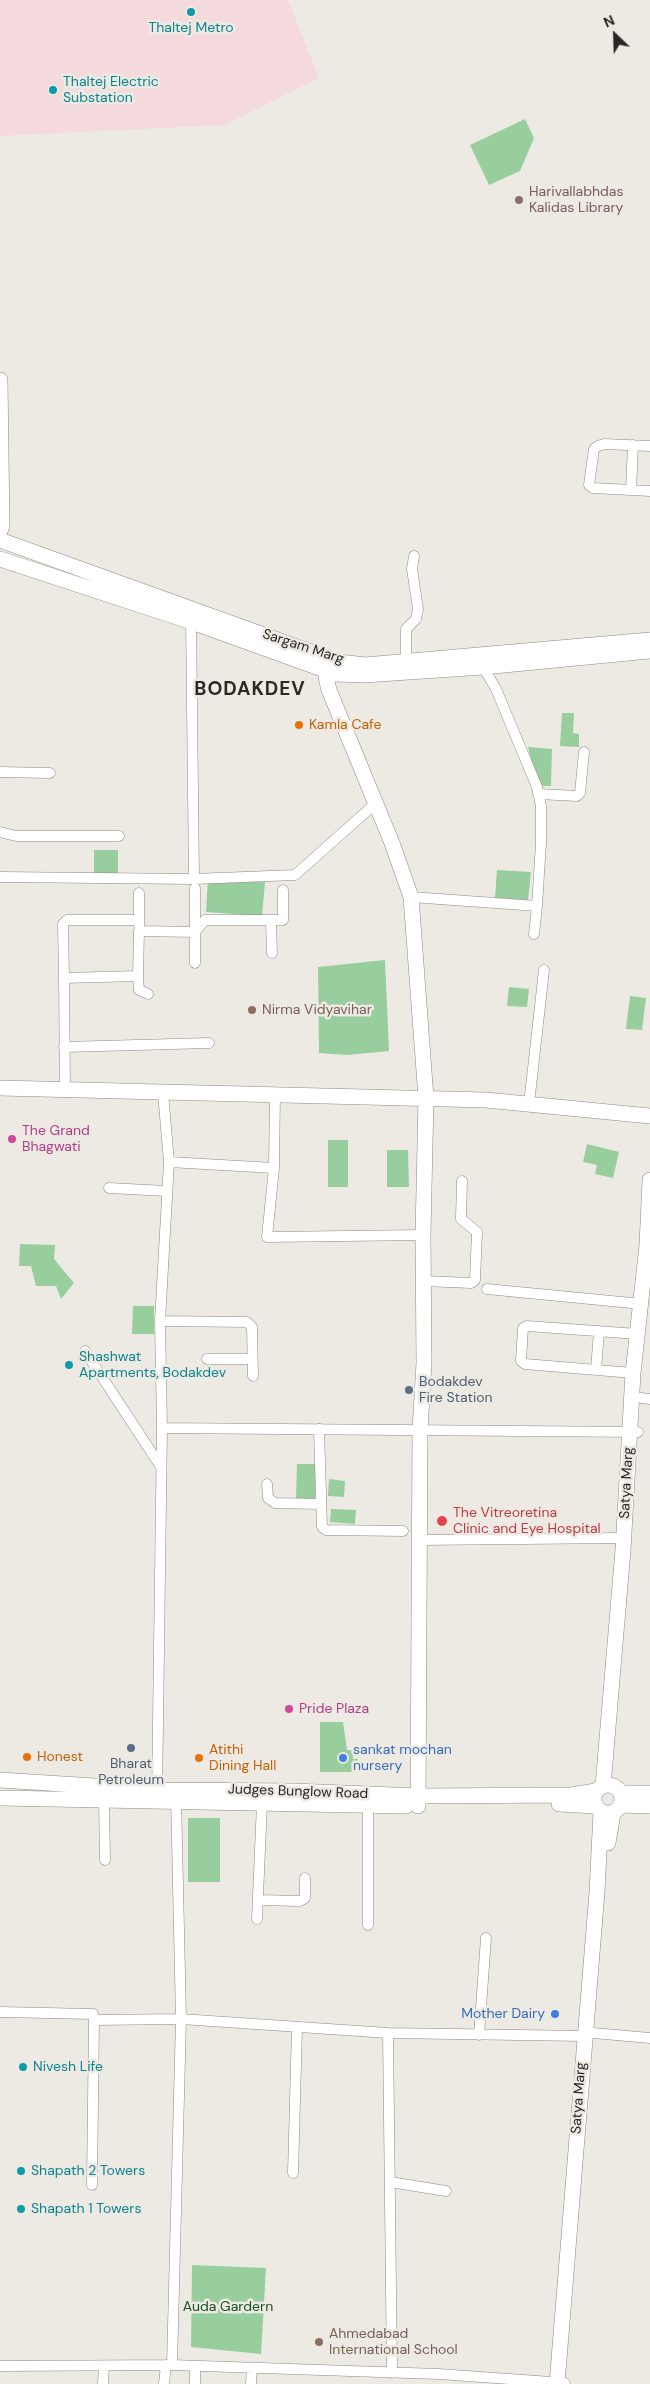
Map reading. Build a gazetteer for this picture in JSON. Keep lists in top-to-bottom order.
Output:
{
  "streets": {
    "main road": ["Sargam Marg", "Satya Marg", "Judges Bunglow Road"]
  },
  "crossings": [
    ["Satya Marg", "Judges Bunglow Road"]
  ],
  "districts": ["BODAKDEV"],
  "parks": ["Auda Gardern"],
  "places": [
    "Thaltej Metro",
    "Thaltej Electric Substation",
    "Harivallabhdas Kalidas Library",
    "Kamla Cafe",
    "Nirma Vidyavihar",
    "The Grand Bhagwati",
    "Shashwat Apartments, Bodakdev",
    "Bodakdev Fire Station",
    "The Vitreoretina Clinic and Eye Hospital",
    "Pride Plaza",
    "Bharat Petroleum",
    "Honest",
    "Atithi Dining Hall",
    "sankat mochan nursery",
    "Mother Dairy",
    "Nivesh Life",
    "Shapath 2 Towers",
    "Shapath 1 Towers",
    "Ahmedabad International School"
  ],
  "north": "top left"
}
